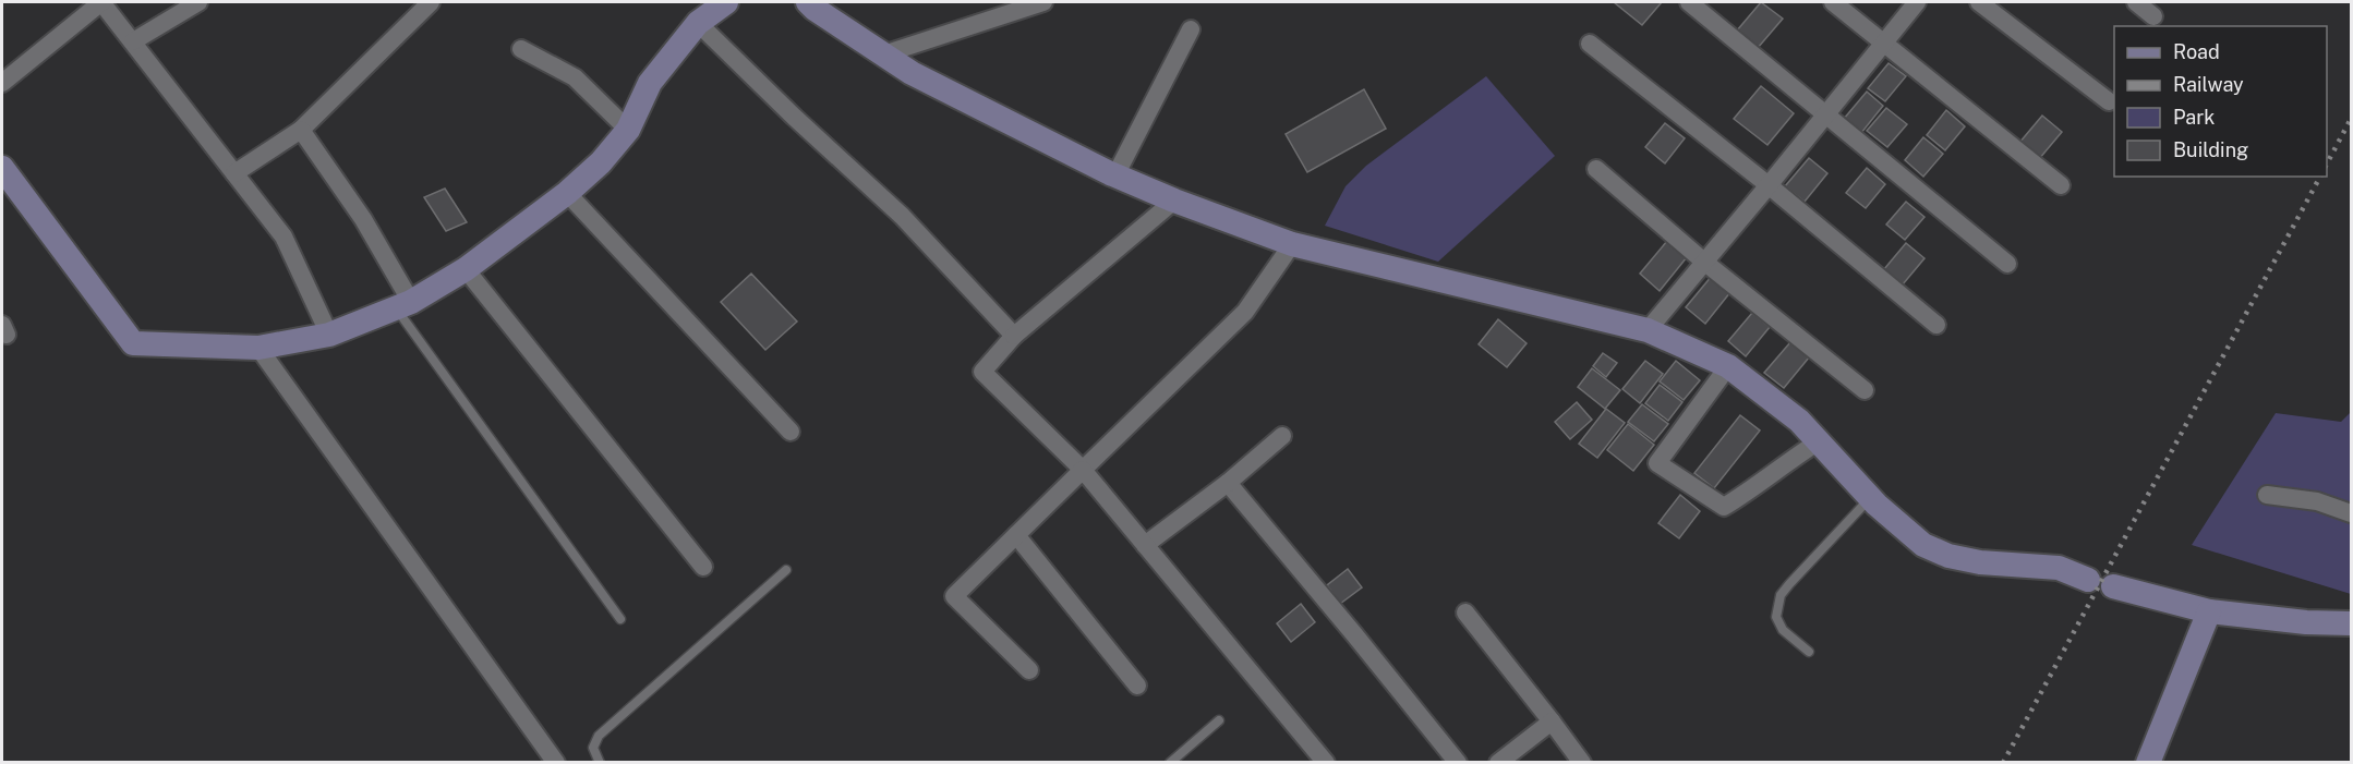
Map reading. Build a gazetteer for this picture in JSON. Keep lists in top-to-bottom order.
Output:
{
  "legend": [
    "Road",
    "Railway",
    "Park",
    "Building"
  ]
}
